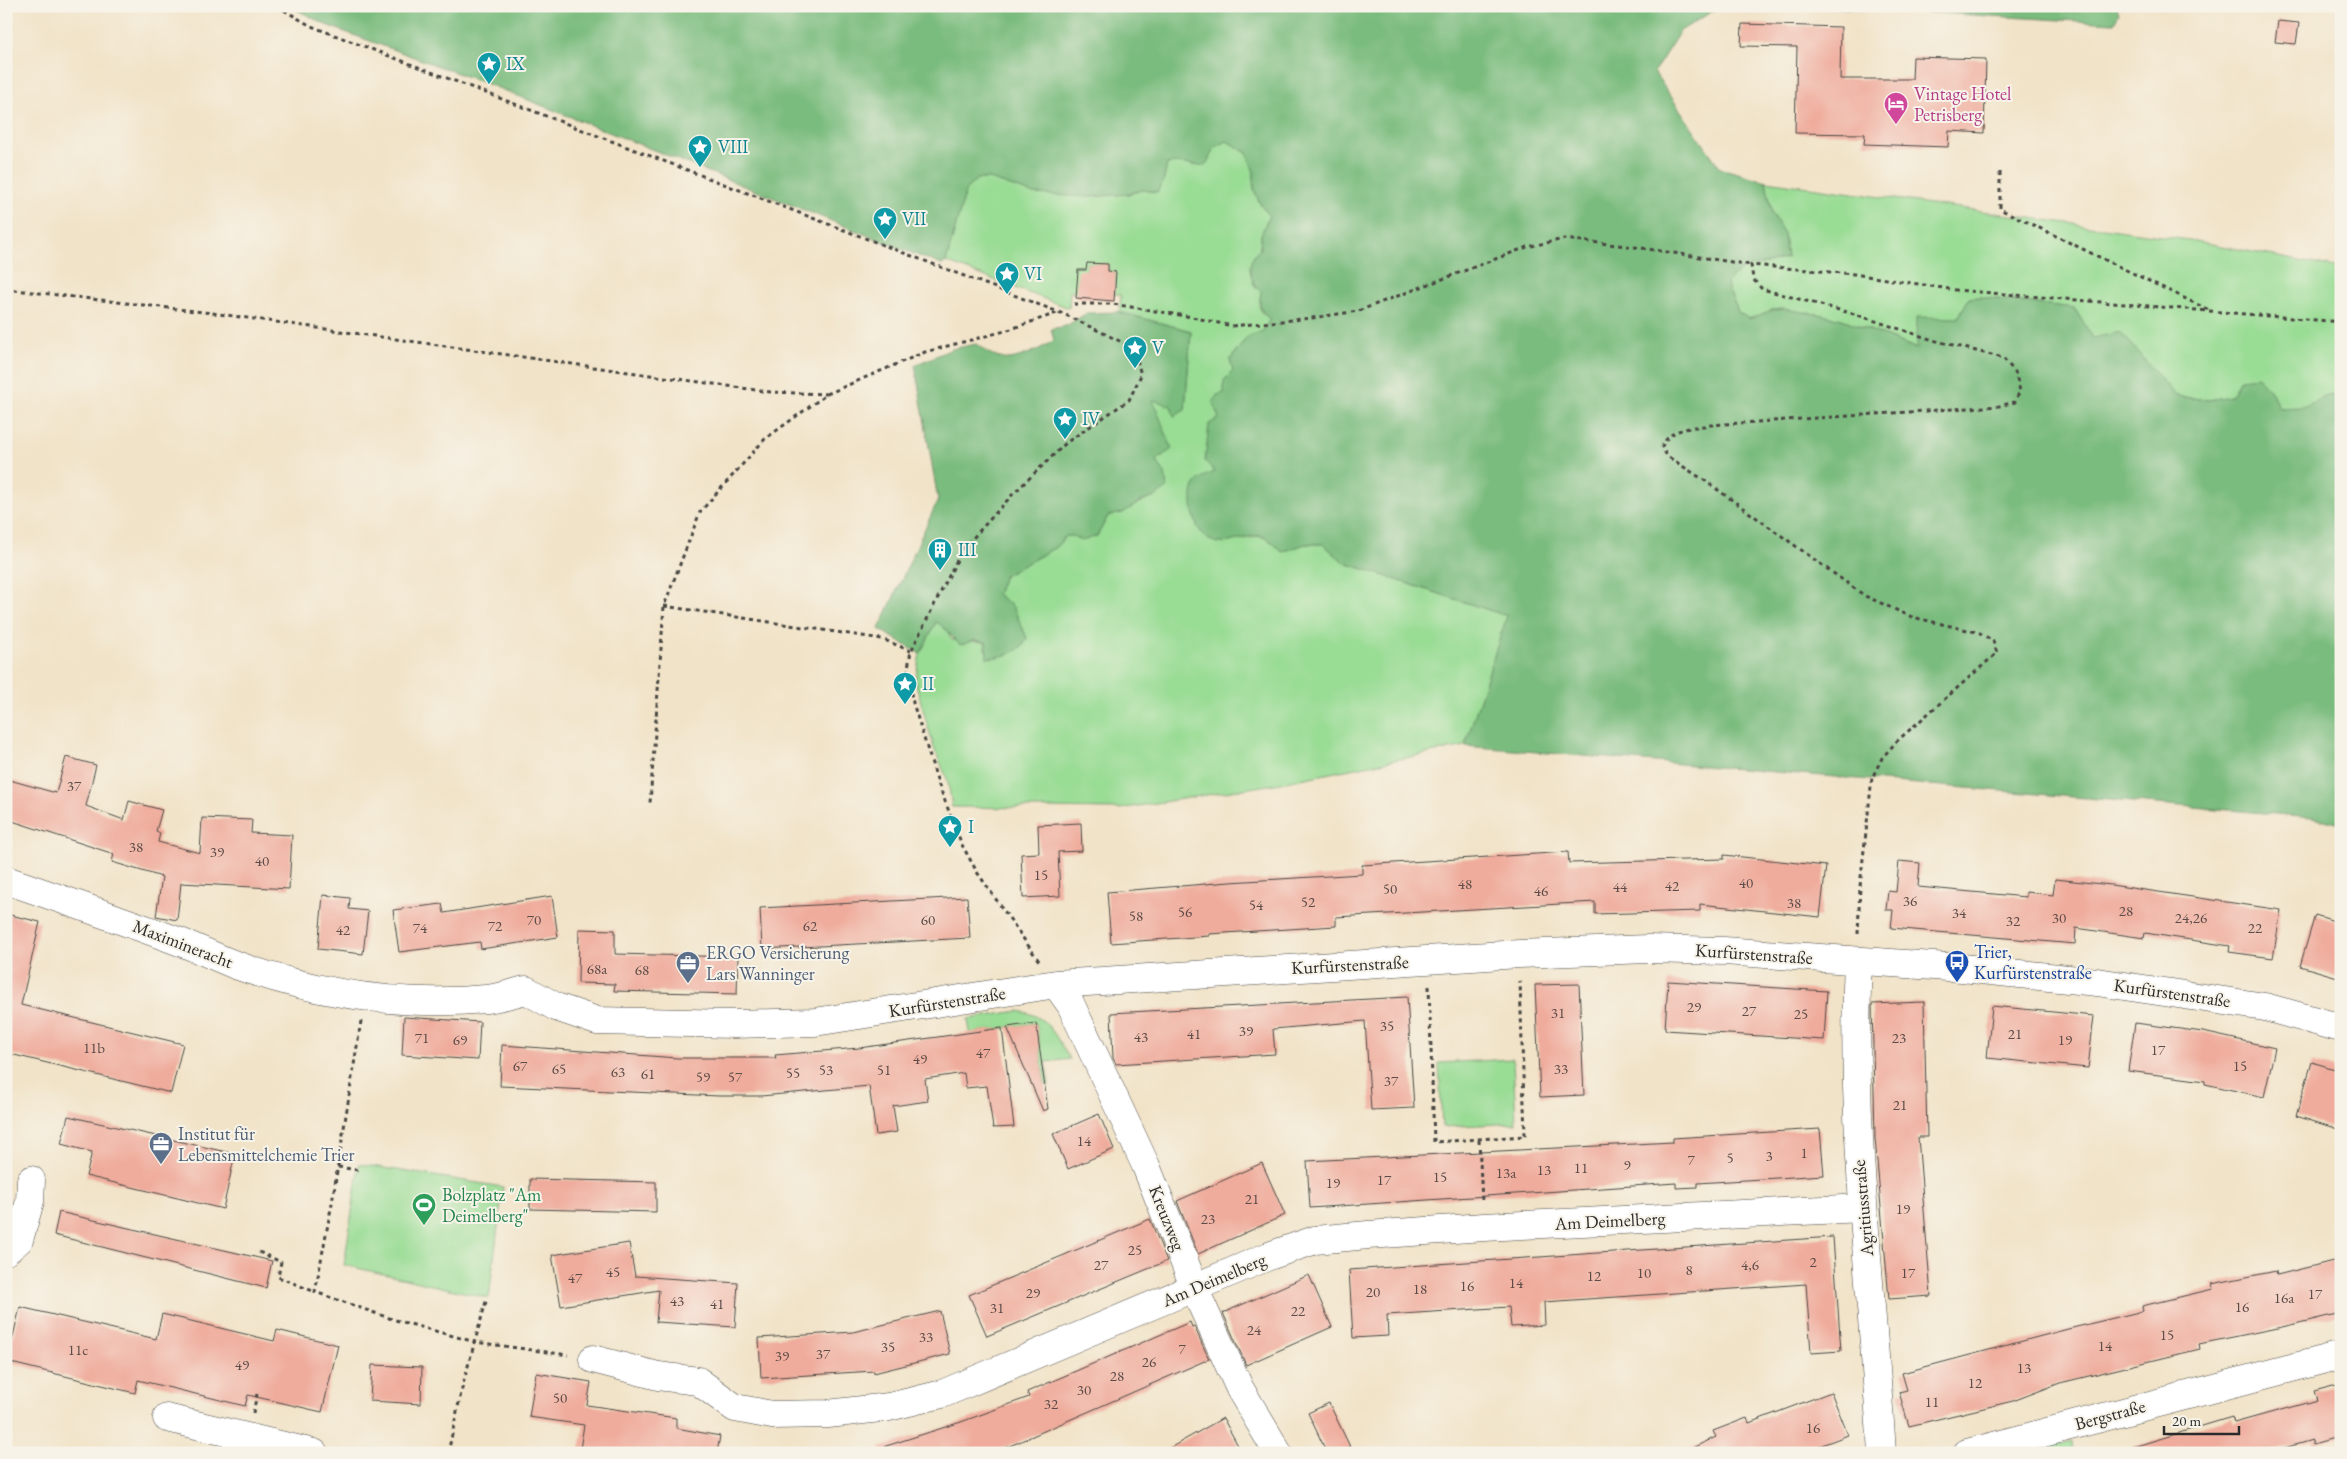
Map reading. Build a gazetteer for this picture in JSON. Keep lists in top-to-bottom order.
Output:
{
  "streets": {
    "street": [
      "Maximineracht",
      "Kurfürstenstraße",
      "Agritiusstraße",
      "Kreuzweg",
      "Am Deimelberg",
      "Bergstraße"
    ]
  },
  "crossings": [
    ["Maximineracht", "Kurfürstenstraße"],
    ["Kurfürstenstraße", "Agritiusstraße"],
    ["Kurfürstenstraße", "Kreuzweg"],
    ["Agritiusstraße", "Am Deimelberg"],
    ["Kreuzweg", "Am Deimelberg"]
  ],
  "places": {
    "place": [
      "IX",
      "VIII",
      "VII",
      "VI",
      "V",
      "IV",
      "II",
      "I"
    ],
    "hotel": ["Vintage Hotel Petrisberg"],
    "building": ["III"],
    "bus stop": ["Trier, Kurfürstenstraße"],
    "office": ["ERGO Versicherung Lars Wanninger", "Institut für Lebensmittelchemie Trier"],
    "sports": ["Bolzplatz \"Am Deimelberg\""]
  },
  "house_numbers": [
    "37",
    "38",
    "39",
    "40",
    "15",
    "40",
    "48",
    "42",
    "44",
    "50",
    "46",
    "36",
    "52",
    "38",
    "54",
    "28",
    "56",
    "34",
    "58",
    "30",
    "24,26",
    "70",
    "60",
    "32",
    "72",
    "62",
    "74",
    "22",
    "42",
    "68a",
    "68",
    "29",
    "27",
    "31",
    "25",
    "35",
    "39",
    "41",
    "21",
    "43",
    "71",
    "23",
    "69",
    "19",
    "11b",
    "17",
    "47",
    "49",
    "67",
    "15",
    "65",
    "33",
    "53",
    "51",
    "63",
    "55",
    "61",
    "59",
    "57",
    "37",
    "21",
    "14",
    "1",
    "3",
    "5",
    "7",
    "9",
    "11",
    "13",
    "13a",
    "15",
    "17",
    "19",
    "21",
    "19",
    "23",
    "25",
    "2",
    "27",
    "4,6",
    "8",
    "45",
    "10",
    "17",
    "12",
    "47",
    "14",
    "16",
    "18",
    "20",
    "29",
    "17",
    "16a",
    "43",
    "41",
    "16",
    "31",
    "22",
    "24",
    "15",
    "33",
    "14",
    "35",
    "7",
    "11c",
    "37",
    "39",
    "26",
    "49",
    "13",
    "28",
    "12",
    "30",
    "50",
    "11",
    "32",
    "16"
  ],
  "scale_bar": "20 m"
}
